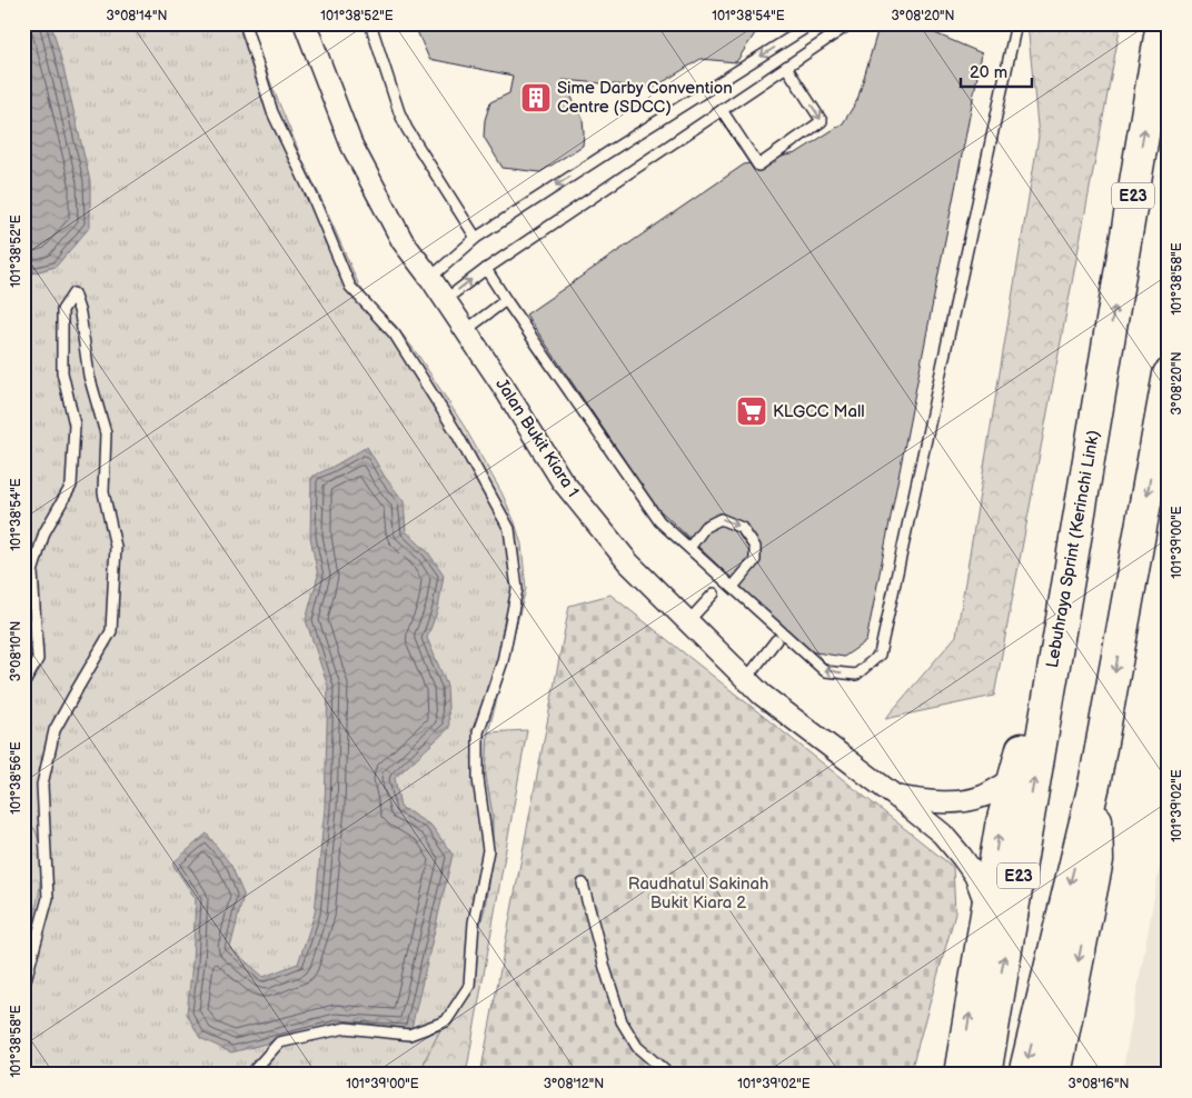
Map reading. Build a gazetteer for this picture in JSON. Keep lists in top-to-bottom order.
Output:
{
  "streets": {
    "highway": ["E23", "Lebuhraya Sprint (Kerinchi Link)"],
    "street": ["Jalan Bukit Kiara 1"]
  },
  "parks": ["Raudhatul Sakinah Bukit Kiara 2"],
  "places": {
    "building": ["Sime Darby Convention Centre (SDCC)"],
    "supermarket": ["KLGCC Mall"]
  },
  "scale_bar": "20 m",
  "coordinates": [
    "3°08'14\"N",
    "101°38'52\"E",
    "101°38'54\"E",
    "3°08'20\"N",
    "101°38'58\"E",
    "101°39'00\"E",
    "3°08'10\"N",
    "101°38'56\"E",
    "101°39'02\"E",
    "3°08'12\"N",
    "3°08'16\"N"
  ]
}
